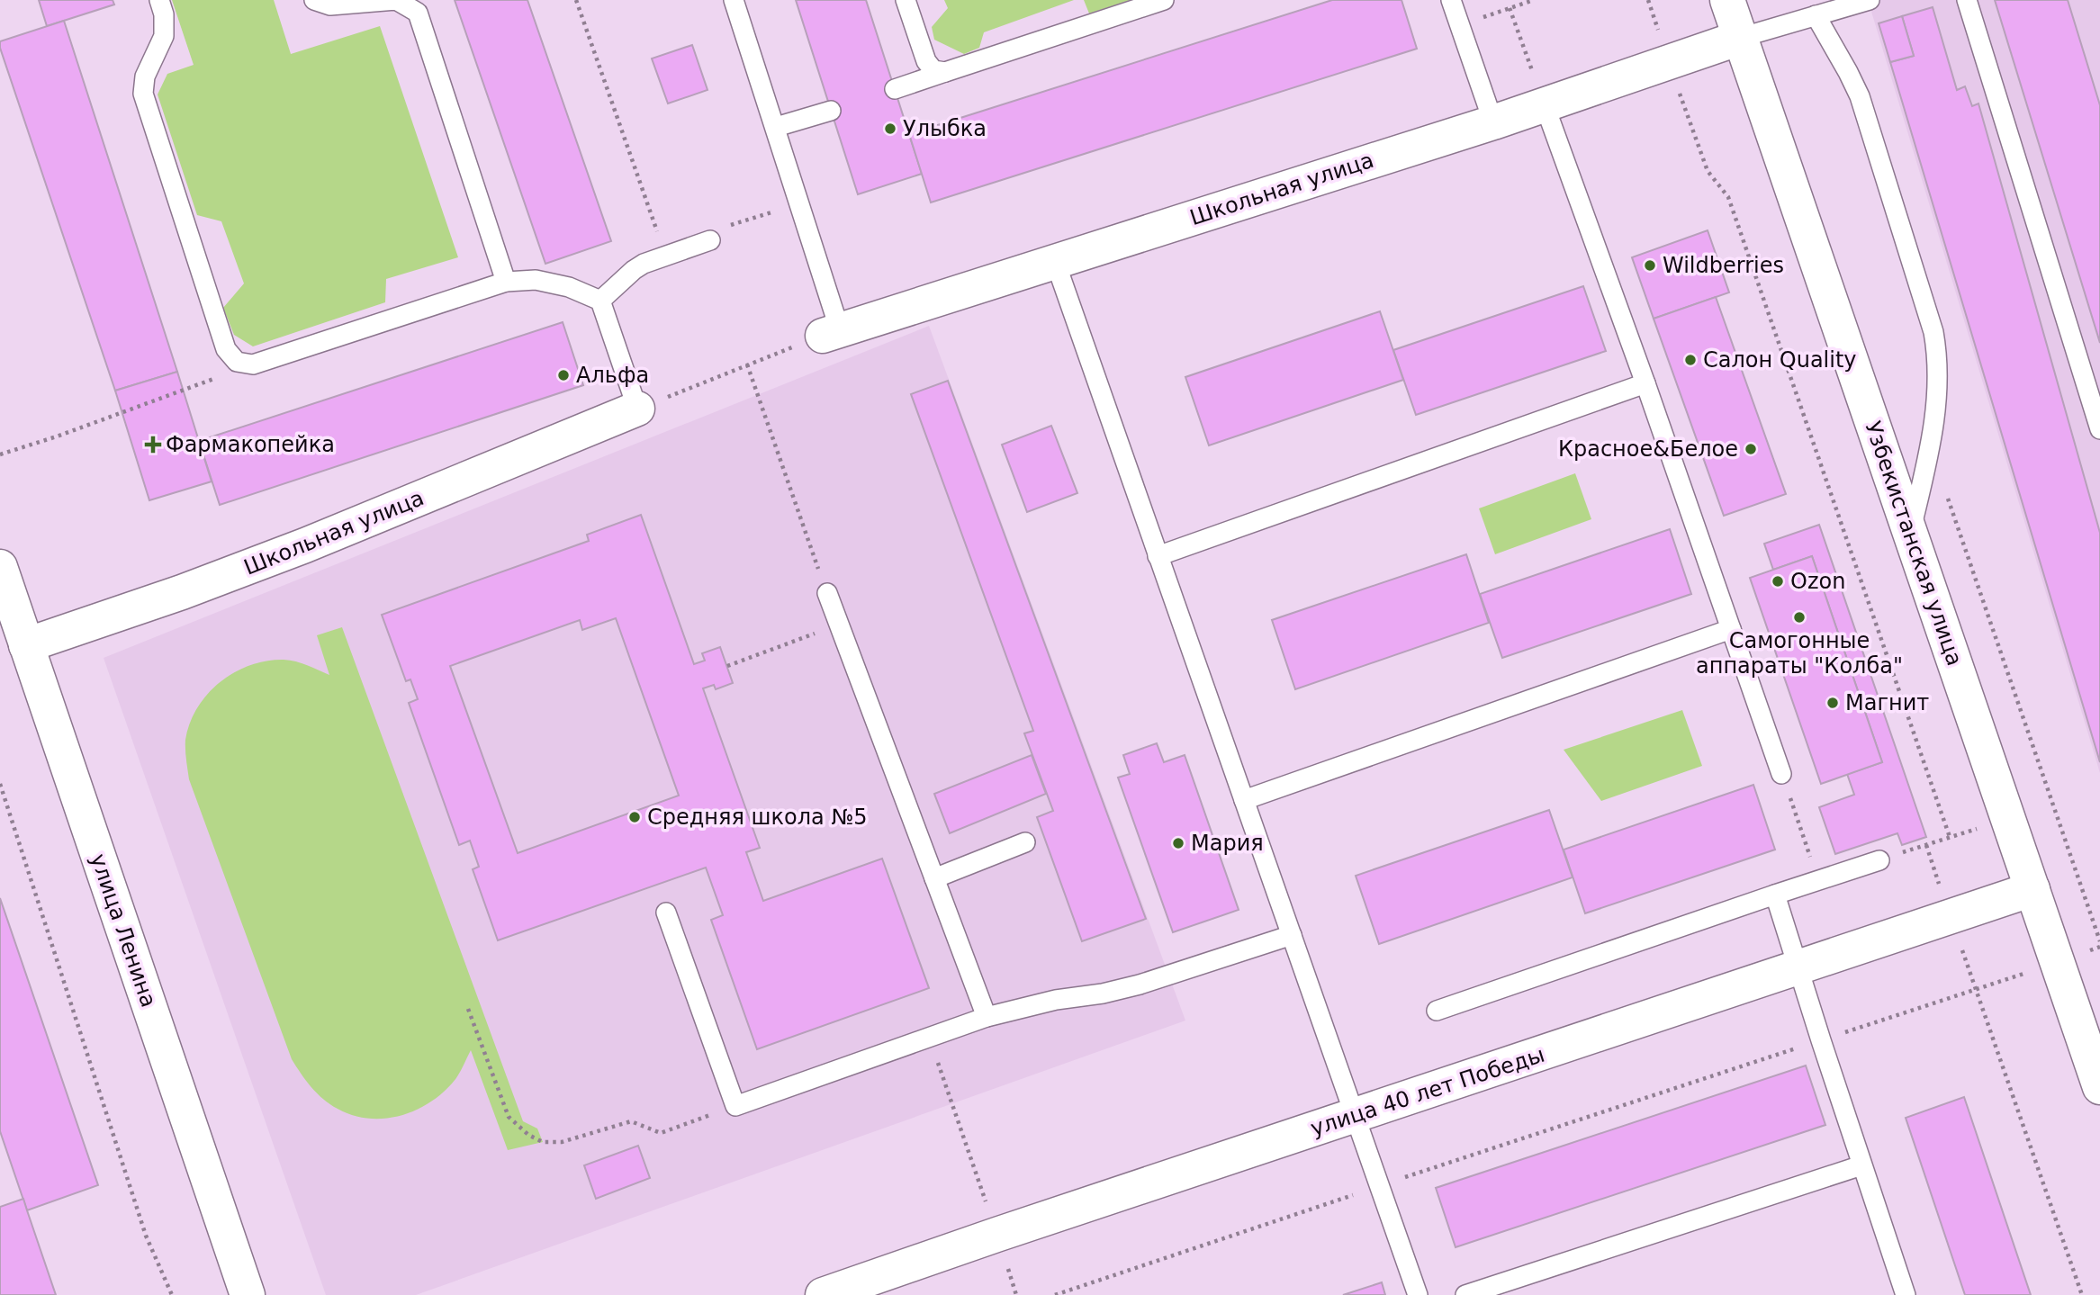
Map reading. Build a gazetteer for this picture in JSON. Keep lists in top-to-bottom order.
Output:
{
  "streets": {
    "street": [
      "Школьная улица",
      "Узбекистанская улица",
      "улица Ленина",
      "улица 40 лет Победы"
    ]
  },
  "crossings": [
    ["Школьная улица", "Узбекистанская улица"],
    ["Школьная улица", "улица Ленина"],
    ["Узбекистанская улица", "улица 40 лет Победы"]
  ],
  "places": {
    "other": [
      "Улыбка",
      "Wildberries",
      "Салон Quality",
      "Альфа",
      "Красное&Белое",
      "Ozon",
      "Самогонные аппараты \"Колба\"",
      "Магнит",
      "Средняя школа №5",
      "Мария"
    ],
    "health": ["Фармакопейка"]
  }
}
